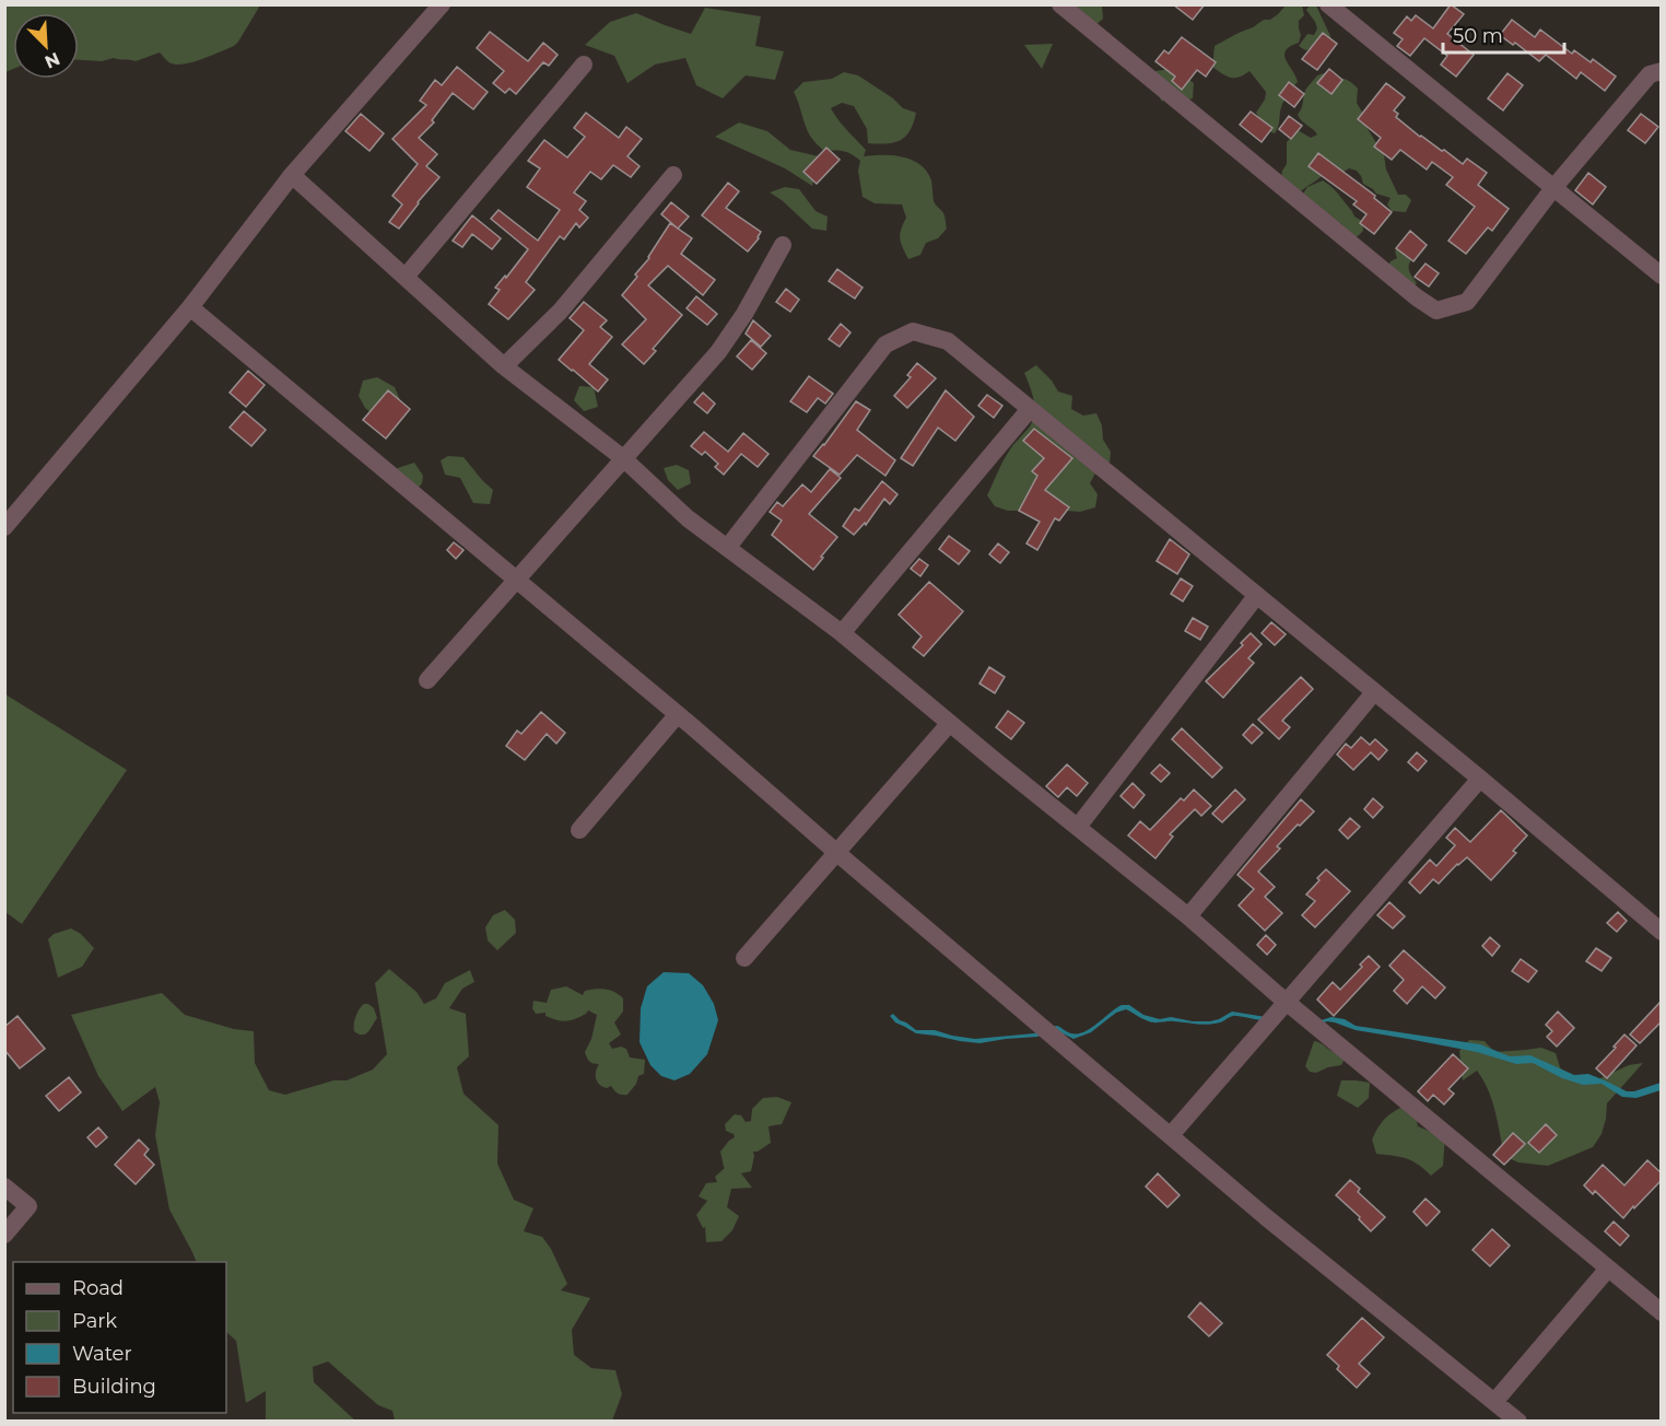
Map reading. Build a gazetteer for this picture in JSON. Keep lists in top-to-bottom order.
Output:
{
  "legend": [
    "Road",
    "Park",
    "Water",
    "Building"
  ],
  "scale_bar": "50 m",
  "north": "bottom right"
}
